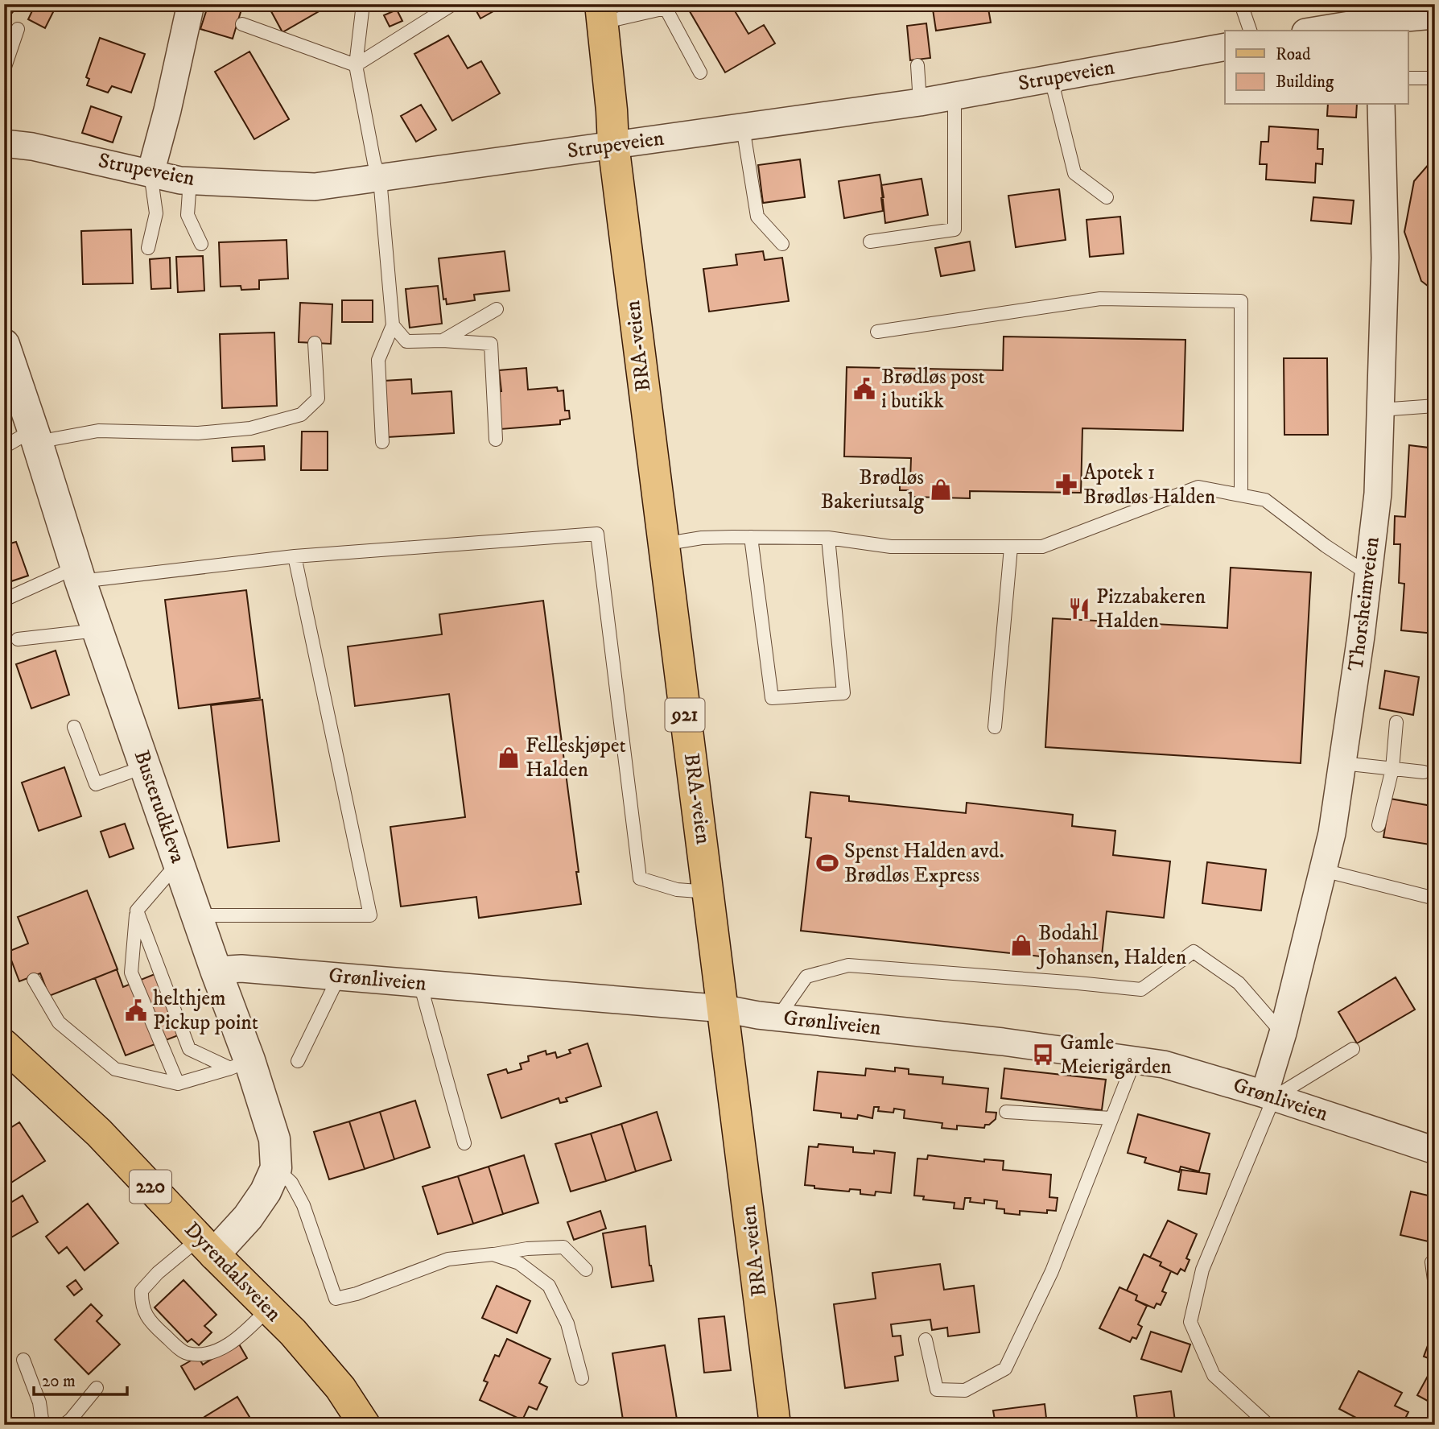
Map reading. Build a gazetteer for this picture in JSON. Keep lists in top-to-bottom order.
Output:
{
  "streets": {
    "main road": [
      "BRA-veien",
      "921",
      "220",
      "Dyrendalsveien"
    ],
    "street": [
      "Strupeveien",
      "Thorsheimveien",
      "Busterudkleva",
      "Grønliveien"
    ]
  },
  "crossings": [
    ["Strupeveien", "BRA-veien"],
    ["BRA-veien", "Grønliveien"],
    ["Thorsheimveien", "Grønliveien"],
    ["Busterudkleva", "Grønliveien"],
    ["Busterudkleva", "Dyrendalsveien"]
  ],
  "places": {
    "public building": ["Brødløs post i butikk", "helthjem Pickup point"],
    "pharmacy": ["Apotek 1 Brødløs Halden"],
    "shop": ["Brødløs Bakeriutsalg", "Felleskjøpet Halden", "Bodahl Johansen, Halden"],
    "restaurant": ["Pizzabakeren Halden"],
    "sports": ["Spenst Halden avd. Brødløs Express"],
    "bus stop": ["Gamle Meierigården"]
  },
  "legend": ["Road", "Building"],
  "scale_bar": "20 m"
}
